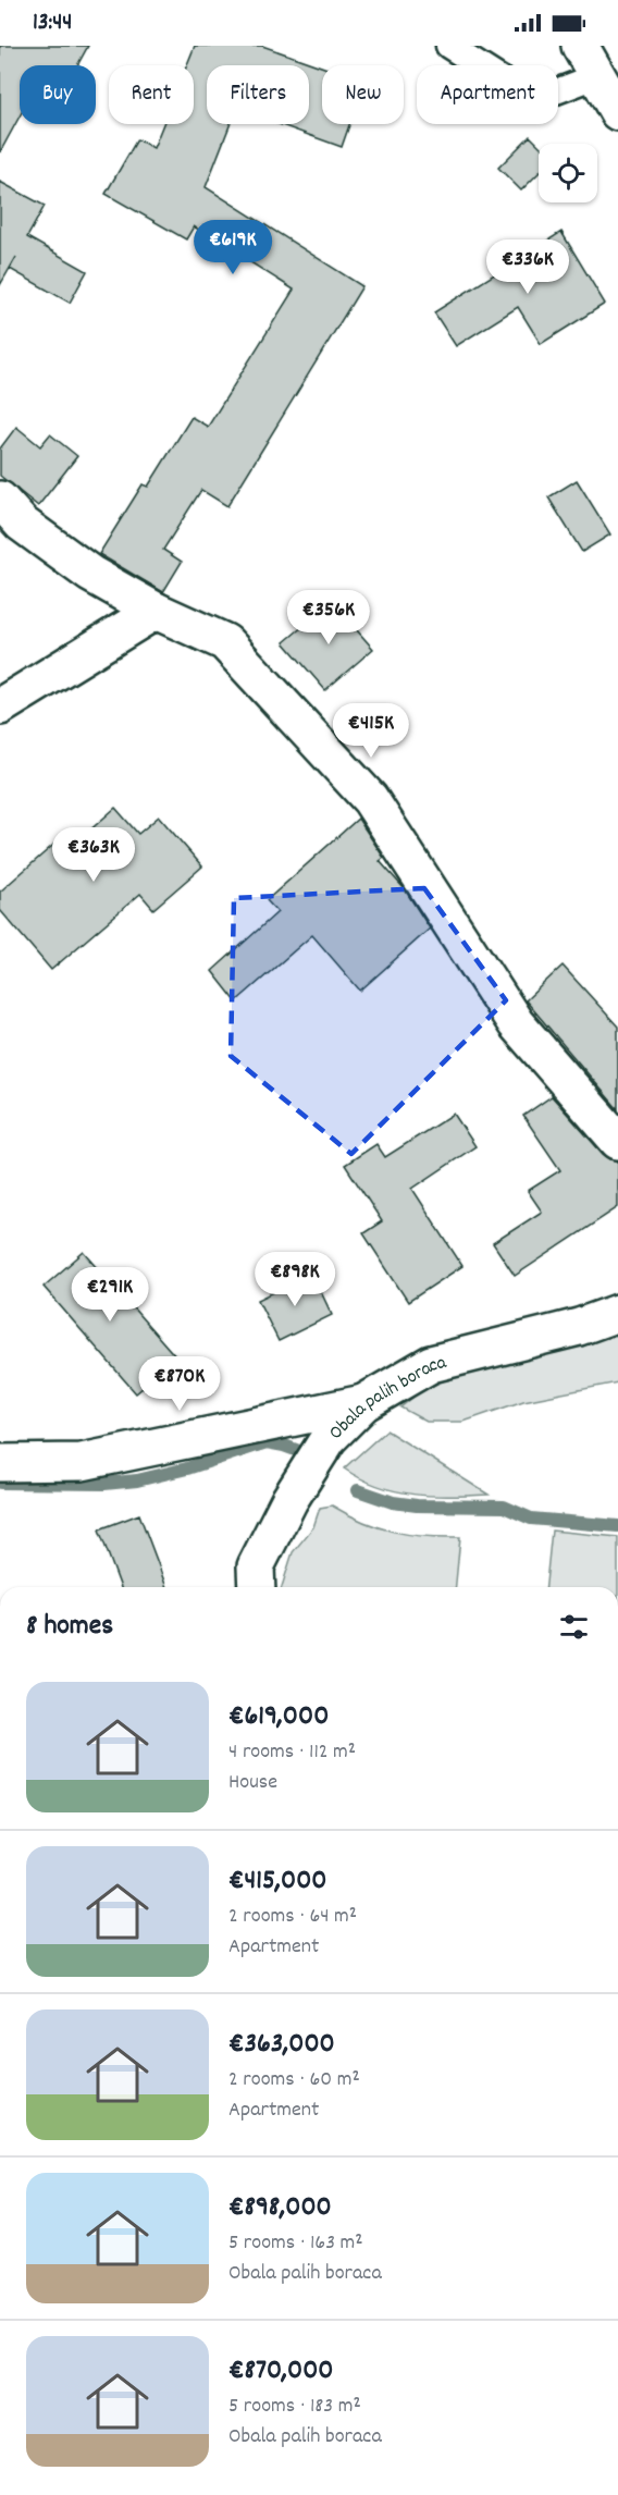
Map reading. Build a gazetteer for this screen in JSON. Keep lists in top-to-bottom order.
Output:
{
  "streets": {
    "street": ["Obala palih boraca"]
  },
  "page": {
    "status": "13:44",
    "chip": [
      "Buy",
      "Rent",
      "Filters",
      "New",
      "Apartment"
    ],
    "price": [
      "€619K",
      "€336K",
      "€356K",
      "€415K",
      "€363K",
      "€898K",
      "€291K",
      "€870K"
    ],
    "heading": "8 homes",
    "list": [
      {
        "name": "€619,000",
        "note": "4 rooms · 112 m² · House"
      },
      {
        "name": "€415,000",
        "note": "2 rooms · 64 m² · Apartment"
      },
      {
        "name": "€363,000",
        "note": "2 rooms · 60 m² · Apartment"
      },
      {
        "name": "€898,000",
        "note": "5 rooms · 163 m² · Obala palih boraca"
      },
      {
        "name": "€870,000",
        "note": "5 rooms · 183 m² · Obala palih boraca"
      }
    ]
  }
}
